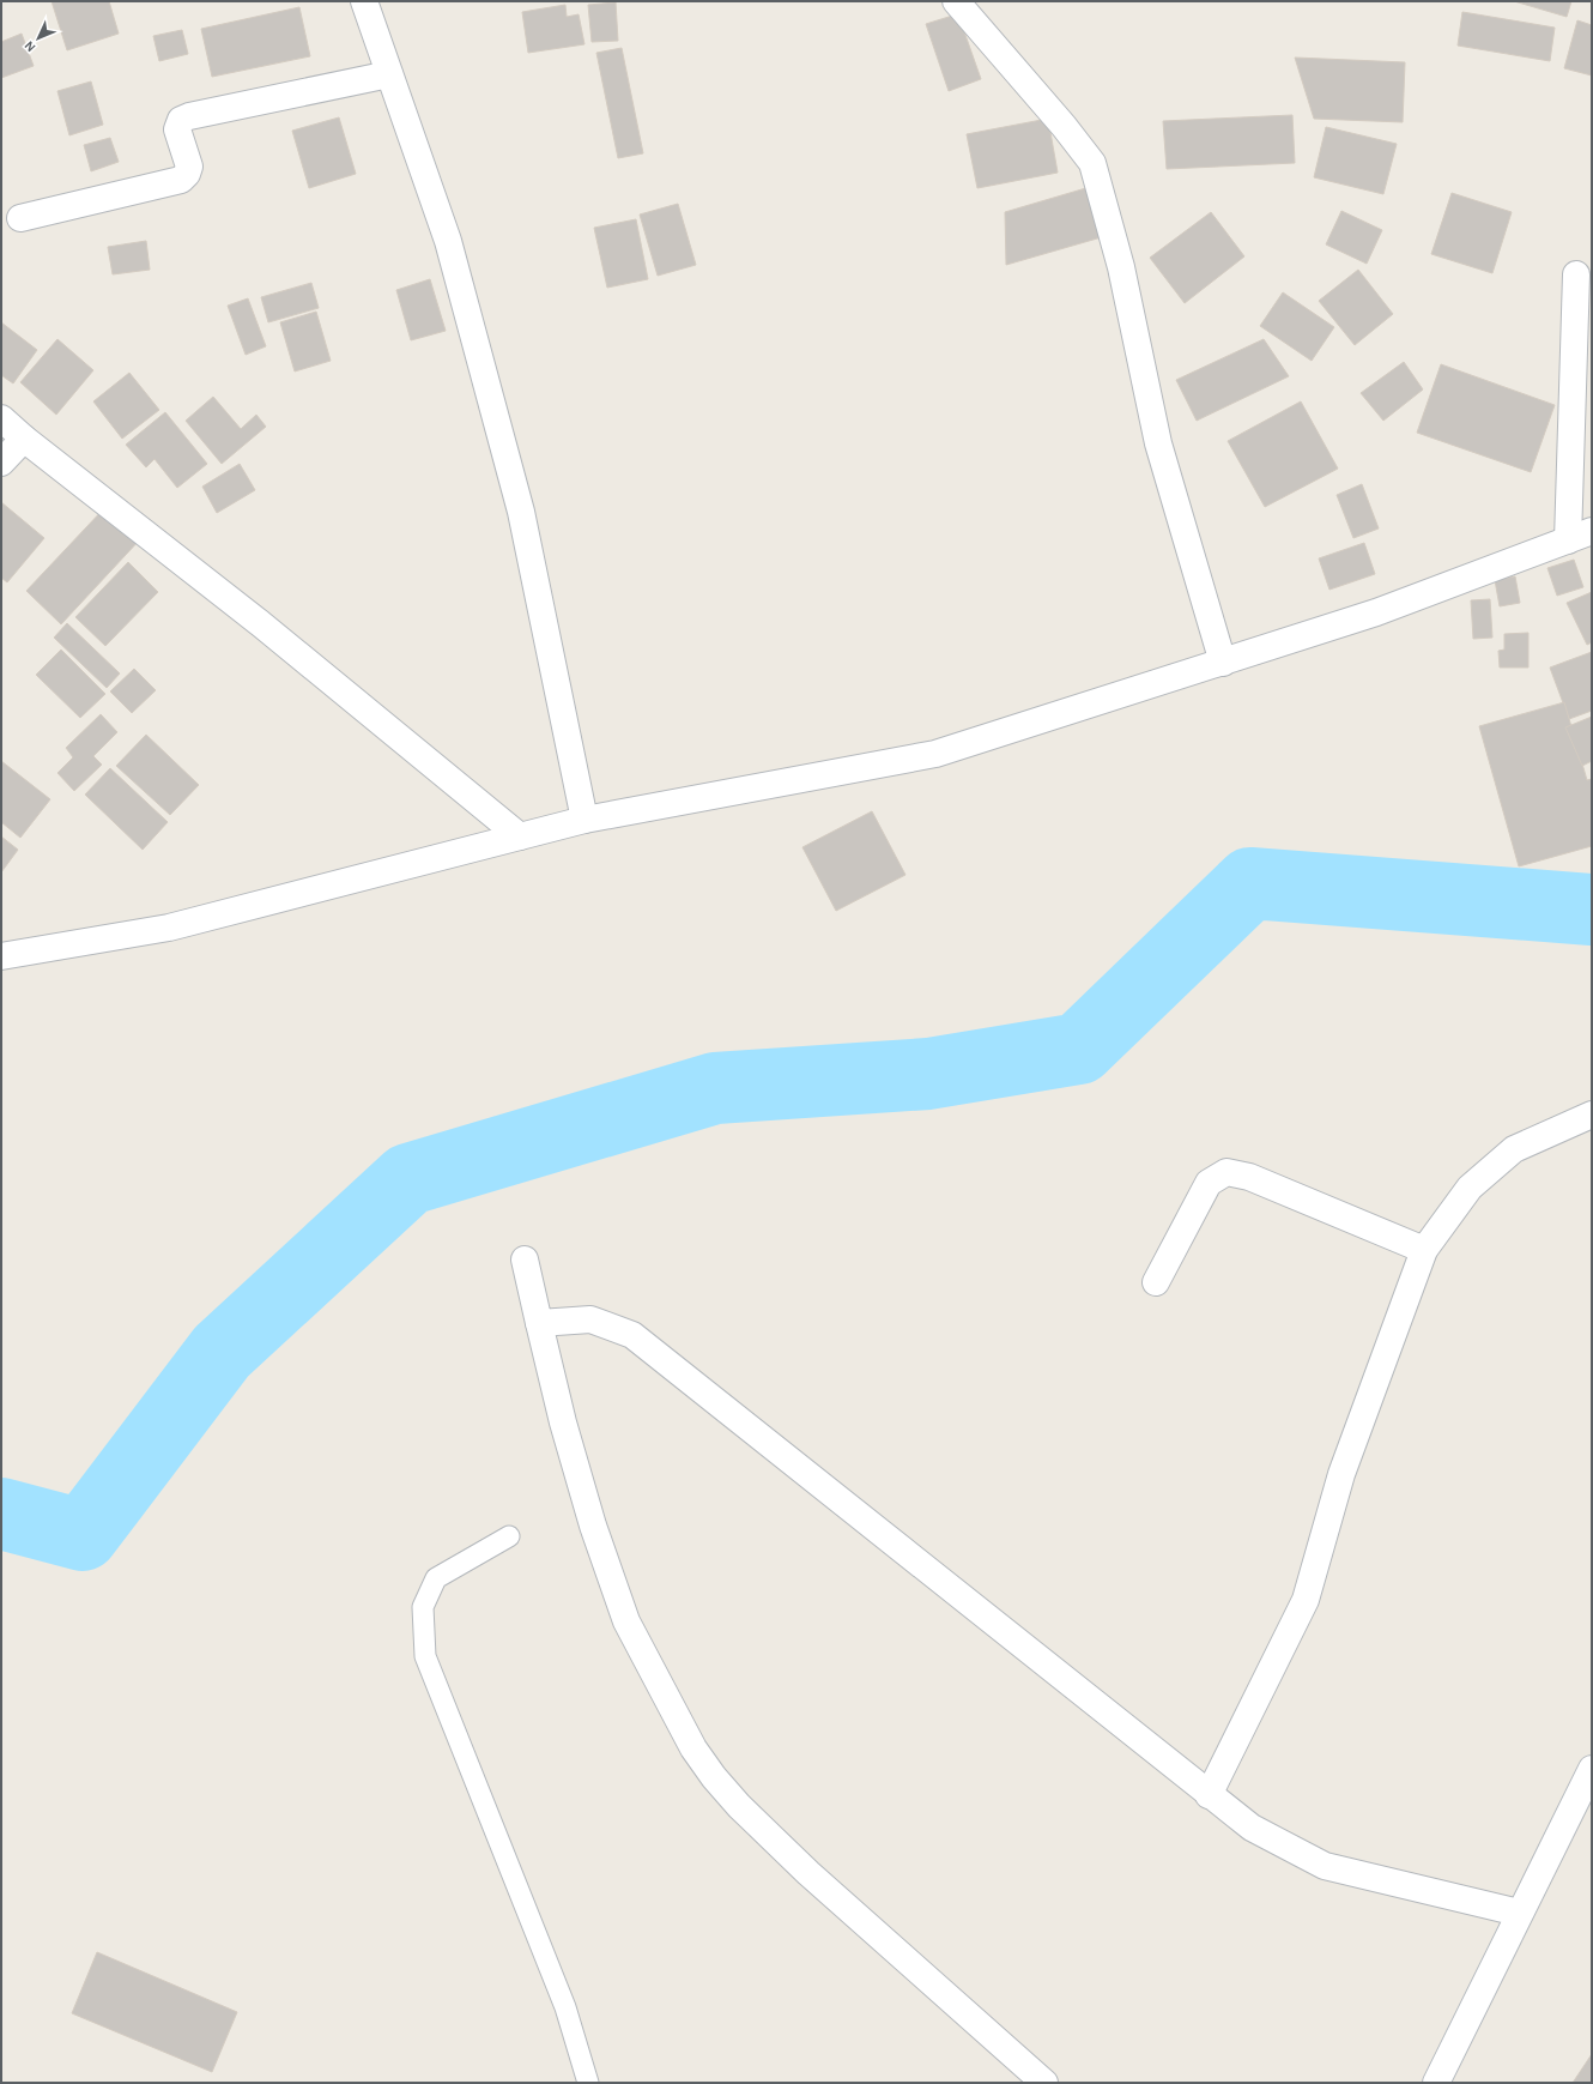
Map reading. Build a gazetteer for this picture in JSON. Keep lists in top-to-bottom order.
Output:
{
  "north": "bottom left"
}
